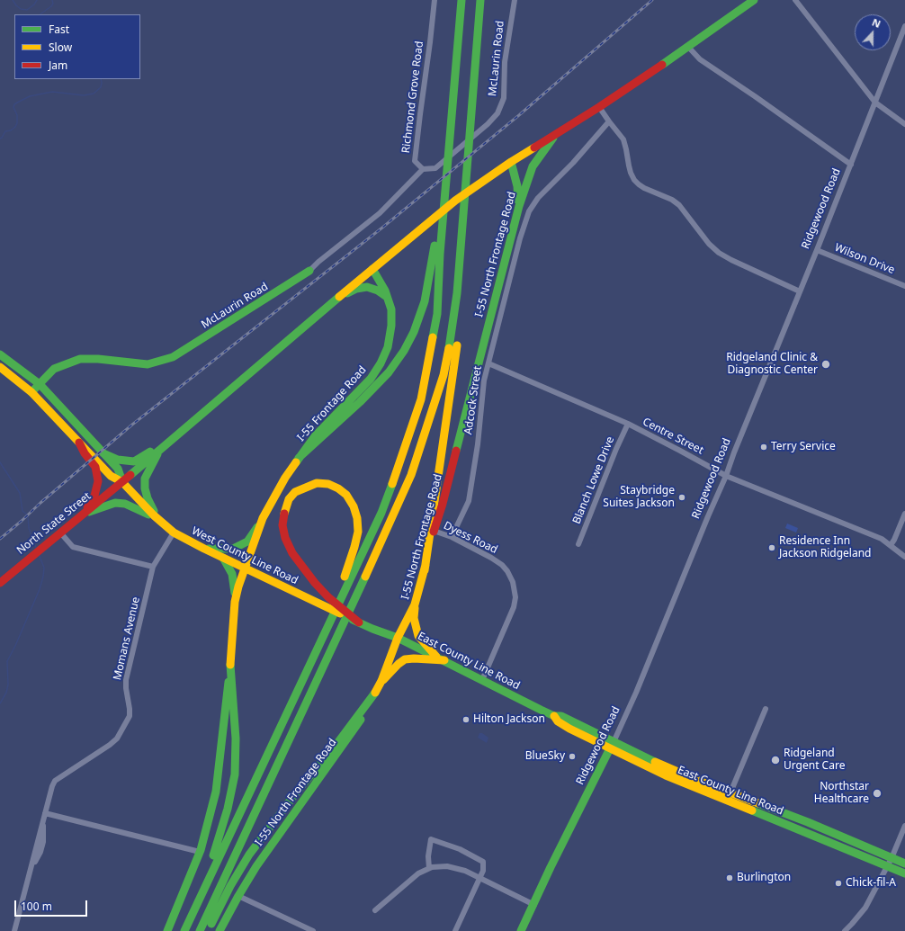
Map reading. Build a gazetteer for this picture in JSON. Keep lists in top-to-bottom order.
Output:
{
  "streets": {
    "main road": [
      "McLaurin Road",
      "Ridgewood Road",
      "I-55 North Frontage Road",
      "I-55 Frontage Road",
      "North State Street",
      "West County Line Road",
      "East County Line Road"
    ],
    "street": [
      "Richmond Grove Road",
      "Wilson Drive",
      "Adcock Street",
      "Centre Street",
      "Blanch Lowe Drive",
      "Dyess Road",
      "Momans Avenue"
    ]
  },
  "crossings": [
    ["McLaurin Road", "Richmond Grove Road"],
    ["McLaurin Road", "West County Line Road"],
    ["Ridgewood Road", "Wilson Drive"],
    ["Ridgewood Road", "Centre Street"],
    ["Ridgewood Road", "East County Line Road"],
    ["I-55 North Frontage Road", "Dyess Road"],
    ["I-55 North Frontage Road", "East County Line Road"],
    ["Adcock Street", "Centre Street"],
    ["Adcock Street", "Dyess Road"],
    ["I-55 Frontage Road", "West County Line Road"],
    ["Centre Street", "Blanch Lowe Drive"],
    ["North State Street", "West County Line Road"],
    ["Dyess Road", "East County Line Road"],
    ["West County Line Road", "Momans Avenue"],
    ["West County Line Road", "East County Line Road"]
  ],
  "places": [
    "Ridgeland Clinic & Diagnostic Center",
    "Terry Service",
    "Staybridge Suites Jackson",
    "Residence Inn Jackson Ridgeland",
    "Hilton Jackson",
    "BlueSky",
    "Ridgeland Urgent Care",
    "Northstar Healthcare",
    "Burlington",
    "Chick-fil-A"
  ],
  "legend": ["Fast", "Slow", "Jam"],
  "scale_bar": "100 m",
  "north": "top"
}
